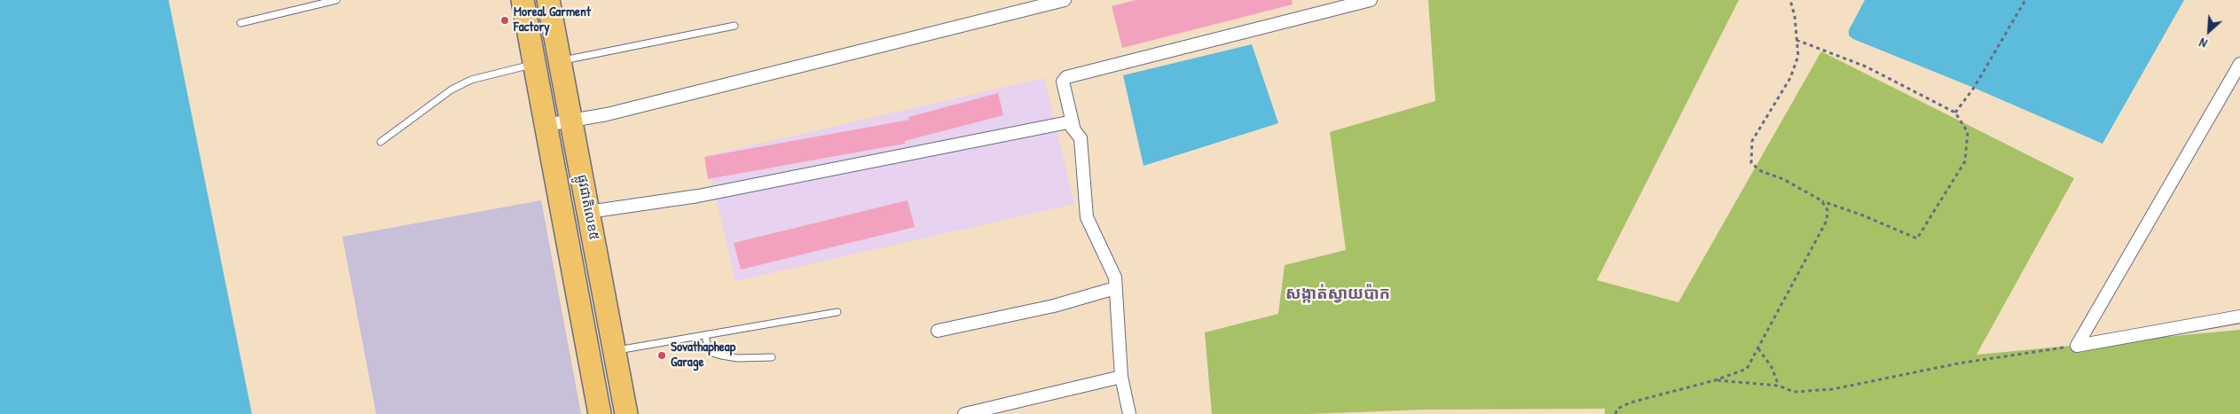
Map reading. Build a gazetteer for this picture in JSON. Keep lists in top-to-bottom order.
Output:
{
  "streets": {
    "highway": ["ផ្លូវជាតិលេខ៥"]
  },
  "districts": ["សង្កាត់ស្វាយប៉ាក"],
  "places": ["Moreal Garment Factory", "Sovathapheap Garage"],
  "north": "bottom left"
}
